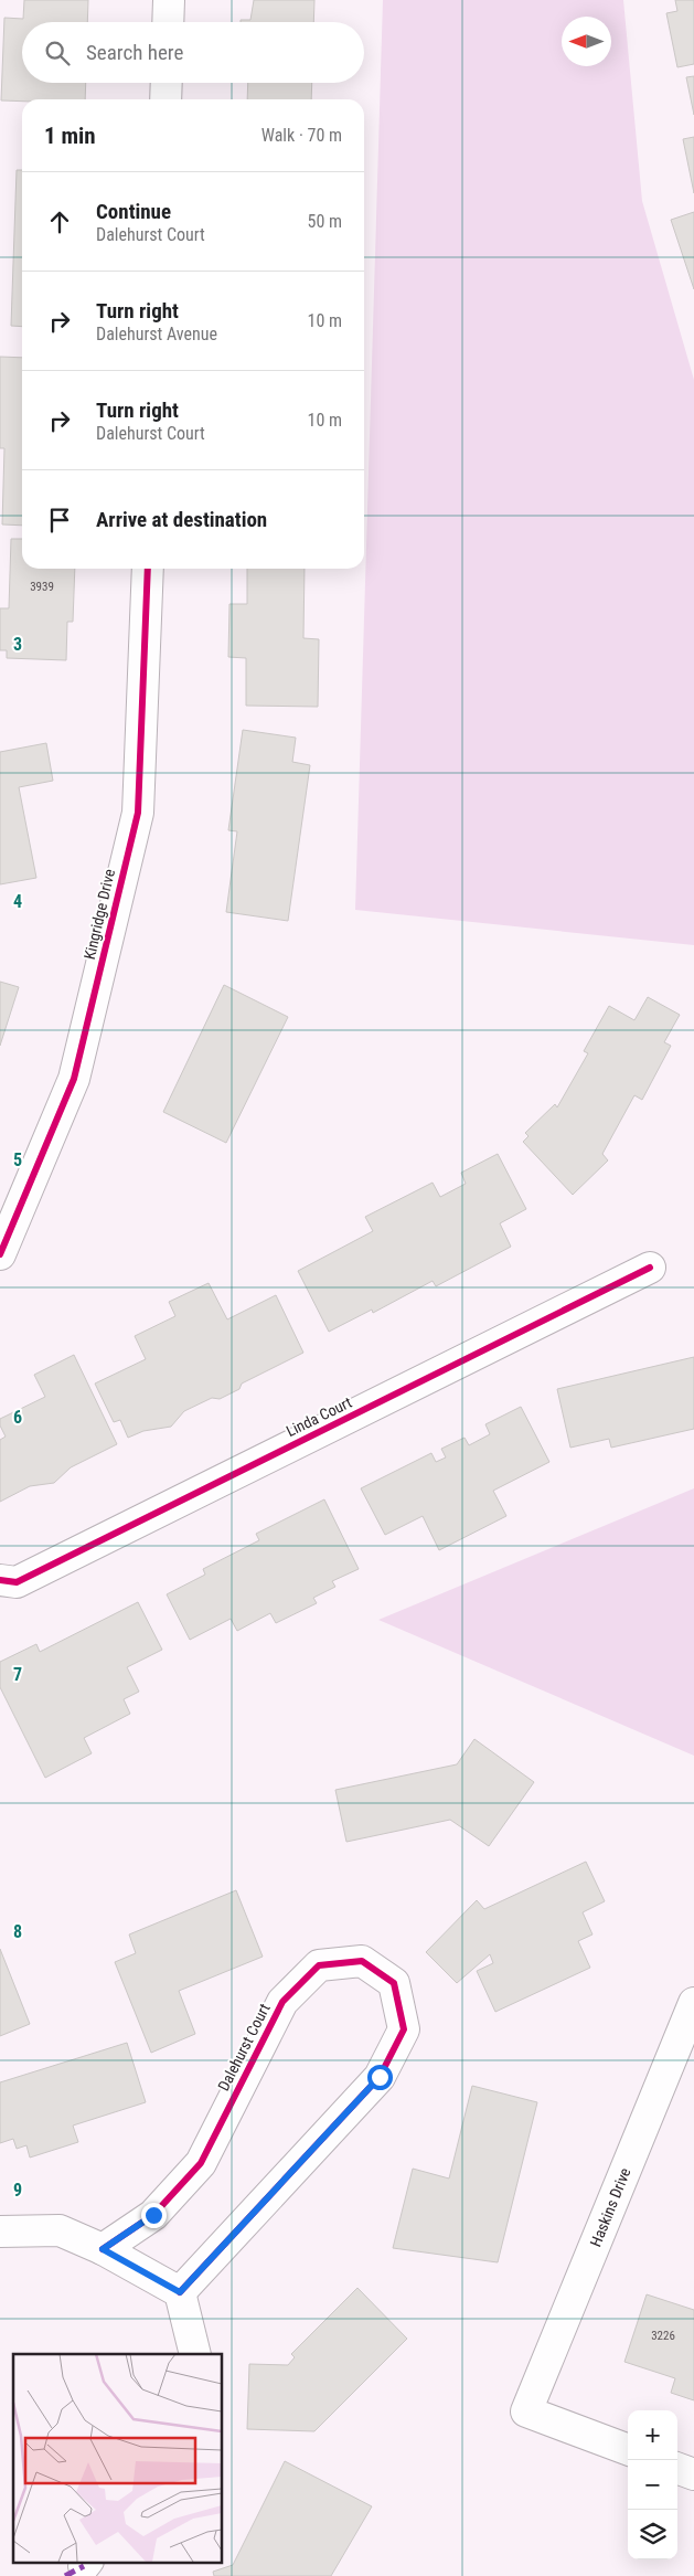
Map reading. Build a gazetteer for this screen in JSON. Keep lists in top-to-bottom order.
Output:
{
  "streets": {
    "street": [
      "Kingridge Drive",
      "Linda Court",
      "Dalehurst Court",
      "Haskins Drive"
    ]
  },
  "house_numbers": ["3939", "3226"],
  "north": "left",
  "page": {
    "search": "Search here",
    "heading": ["1 min", "Walk · 70 m"],
    "list": [
      ["Continue", "Dalehurst Court", "50 m"],
      ["Turn right", "Dalehurst Avenue", "10 m"],
      ["Turn right", "Dalehurst Court", "10 m"],
      "Arrive at destination"
    ],
    "map_buttons": ["+", "−"]
  },
  "grid": {
    "rows": [
      "3",
      "4",
      "5",
      "6",
      "7",
      "8",
      "9"
    ]
  }
}
